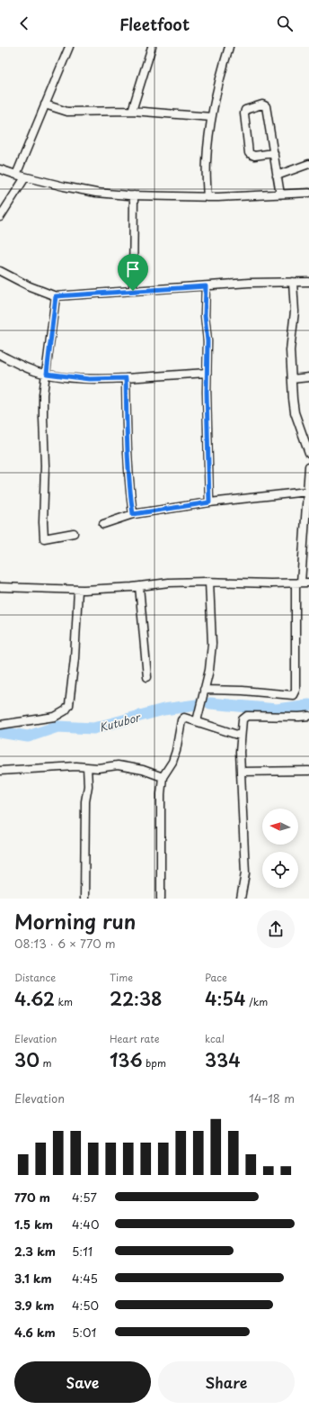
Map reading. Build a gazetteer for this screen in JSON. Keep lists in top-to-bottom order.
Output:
{
  "water": ["Kutubor"],
  "north": "left",
  "page": {
    "header": "Fleetfoot",
    "heading": ["Morning run", "08:13 · 6 × 770 m"],
    "stats": [
      ["Distance", "4.62 km"],
      ["Time", "22:38"],
      ["Pace", "4:54 /km"],
      ["Elevation", "30 m"],
      ["Heart rate", "136 bpm"],
      ["kcal", "334"]
    ],
    "chart": ["Elevation", "14–18 m"],
    "list": [
      {
        "name": "770 m",
        "note": "4:57"
      },
      {
        "name": "1.5 km",
        "note": "4:40"
      },
      {
        "name": "2.3 km",
        "note": "5:11"
      },
      {
        "name": "3.1 km",
        "note": "4:45"
      },
      {
        "name": "3.9 km",
        "note": "4:50"
      },
      {
        "name": "4.6 km",
        "note": "5:01"
      }
    ],
    "buttons": ["Save", "Share"]
  }
}
